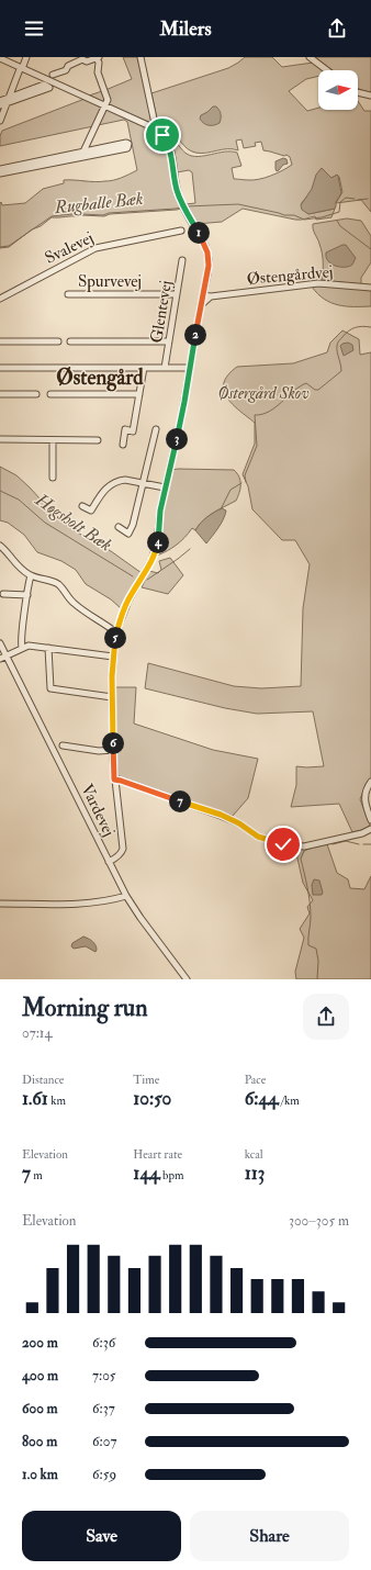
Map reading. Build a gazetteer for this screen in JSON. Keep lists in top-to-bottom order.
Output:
{
  "streets": {
    "street": [
      "Svalevej",
      "Østengårdvej",
      "Spurvevej",
      "Glentevej",
      "Vardevej"
    ]
  },
  "crossings": [
    ["Spurvevej", "Glentevej"]
  ],
  "districts": ["Østengård"],
  "water": ["Rugballe Bæk", "Høgsholt Bæk"],
  "parks": ["Østergård Skov"],
  "north": "right",
  "page": {
    "header": "Milers",
    "pins": [
      "1",
      "2",
      "3",
      "4",
      "5",
      "6",
      "7"
    ],
    "heading": ["Morning run", "07:14"],
    "stats": [
      ["Distance", "1.61 km"],
      ["Time", "10:50"],
      ["Pace", "6:44 /km"],
      ["Elevation", "7 m"],
      ["Heart rate", "144 bpm"],
      ["kcal", "113"]
    ],
    "chart": ["Elevation", "300–305 m"],
    "list": [
      {
        "name": "200 m",
        "note": "6:36"
      },
      {
        "name": "400 m",
        "note": "7:05"
      },
      {
        "name": "600 m",
        "note": "6:37"
      },
      {
        "name": "800 m",
        "note": "6:07"
      },
      {
        "name": "1.0 km",
        "note": "6:59"
      }
    ],
    "buttons": ["Save", "Share"]
  }
}
